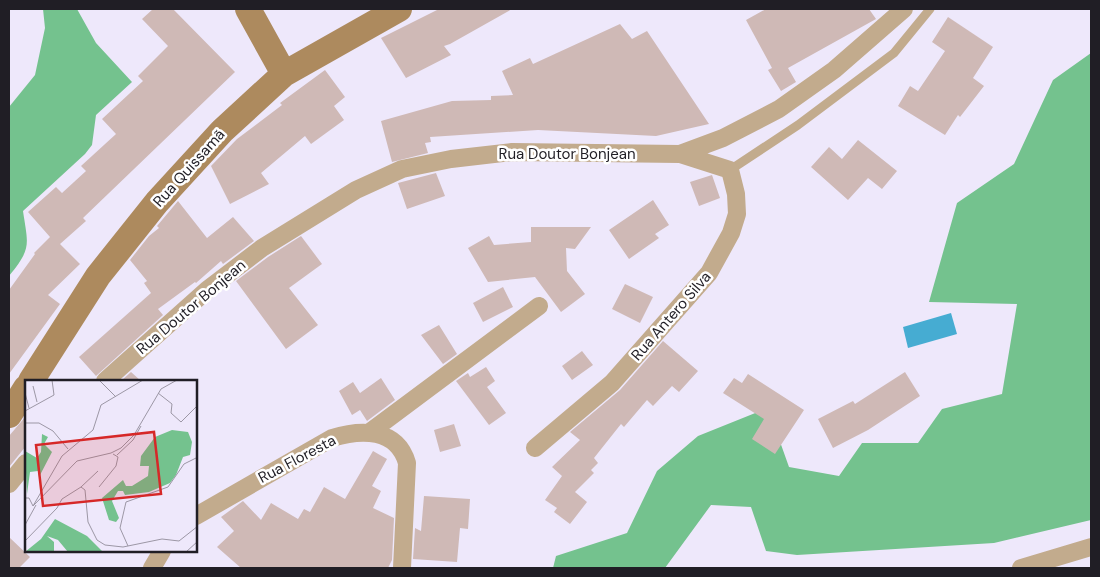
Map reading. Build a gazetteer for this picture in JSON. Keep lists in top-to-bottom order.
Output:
{
  "streets": {
    "street": [
      "Rua Doutor Bonjean",
      "Rua Quissamã",
      "Rua Antero Silva",
      "Rua Floresta"
    ]
  }
}
